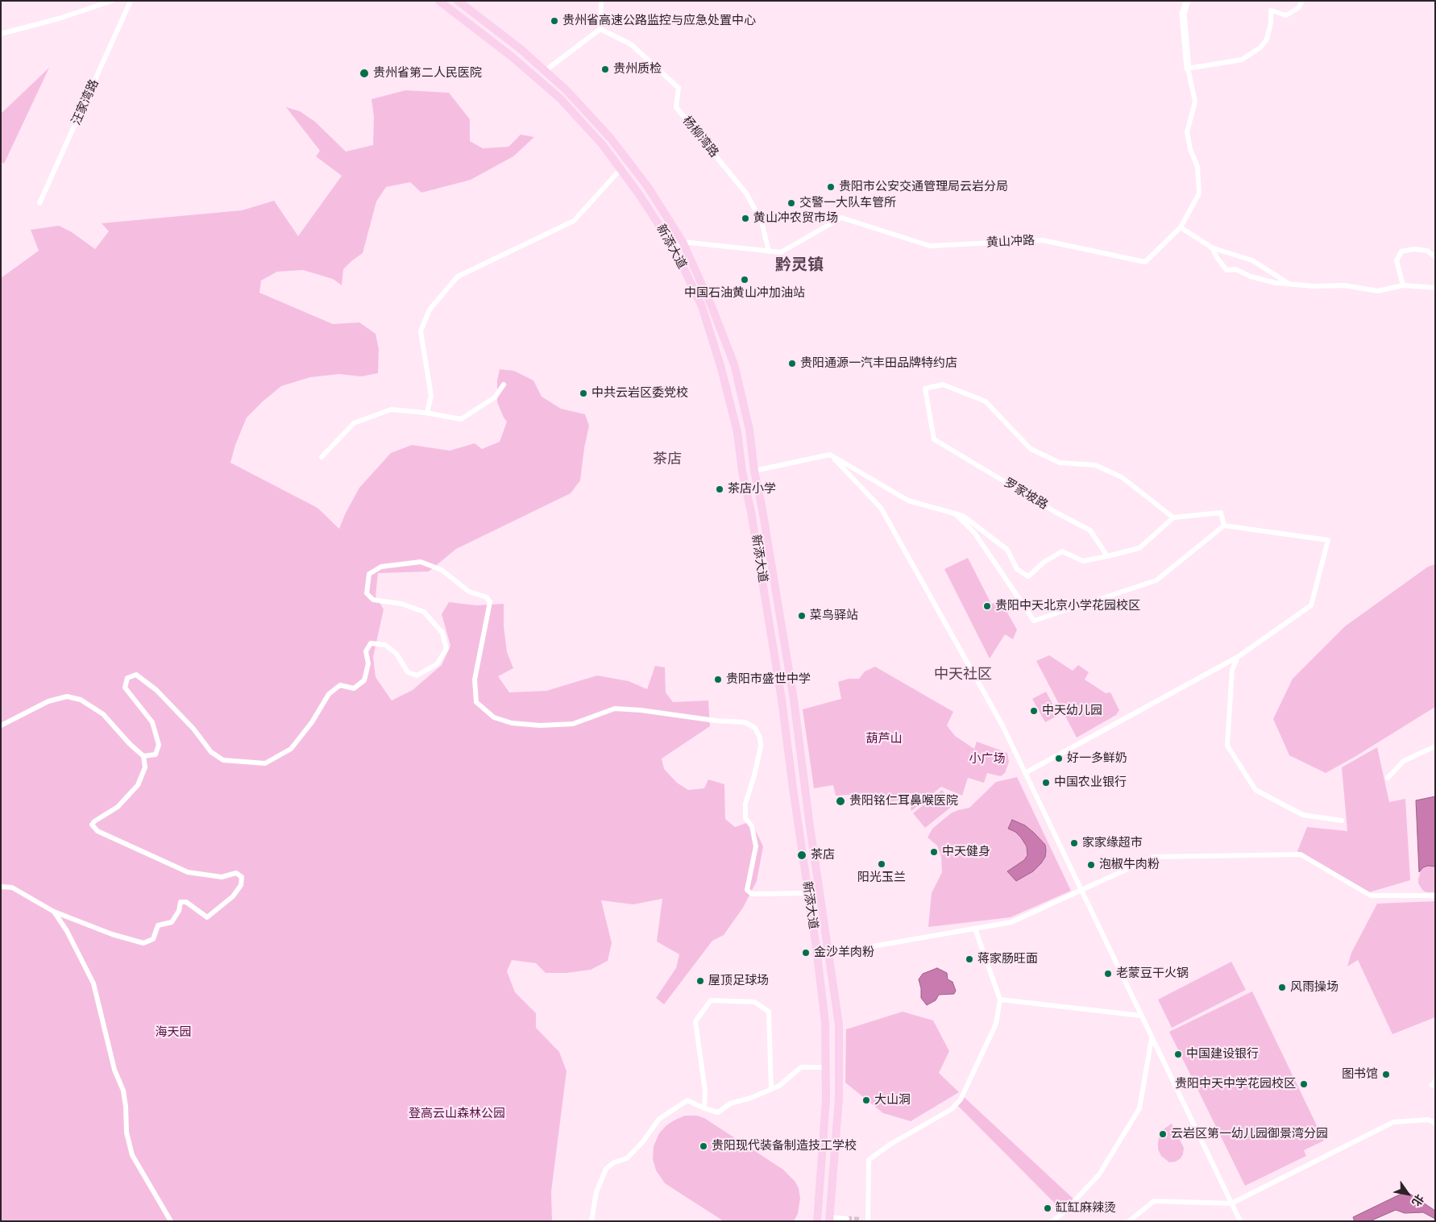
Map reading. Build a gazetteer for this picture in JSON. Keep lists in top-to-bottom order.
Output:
{
  "streets": {
    "main road": ["新添大道"],
    "street": [
      "汪家湾路",
      "杨柳湾路",
      "黄山冲路",
      "罗家坡路"
    ]
  },
  "crossings": [
    ["杨柳湾路", "黄山冲路"],
    ["黄山冲路", "新添大道"]
  ],
  "districts": ["黔灵镇", "茶店", "中天社区"],
  "parks": [
    "葫芦山",
    "小广场",
    "海天园",
    "登高云山森林公园"
  ],
  "places": [
    "贵州省高速公路监控与应急处置中心",
    "贵州质检",
    "贵州省第二人民医院",
    "贵阳市公安交通管理局云岩分局",
    "交警一大队车管所",
    "黄山冲农贸市场",
    "中国石油黄山冲加油站",
    "贵阳通源一汽丰田品牌特约店",
    "中共云岩区委党校",
    "茶店小学",
    "贵阳中天北京小学花园校区",
    "菜鸟驿站",
    "贵阳市盛世中学",
    "中天幼儿园",
    "好一多鲜奶",
    "中国农业银行",
    "贵阳铭仁耳鼻喉医院",
    "家家缘超市",
    "中天健身",
    "茶店",
    "阳光玉兰",
    "泡椒牛肉粉",
    "金沙羊肉粉",
    "蒋家肠旺面",
    "老蒙豆干火锅",
    "屋顶足球场",
    "风雨操场",
    "中国建设银行",
    "图书馆",
    "贵阳中天中学花园校区",
    "大山洞",
    "云岩区第一幼儿园御景湾分园",
    "贵阳现代装备制造技工学校",
    "缸缸麻辣烫"
  ],
  "north": "bottom right"
}
